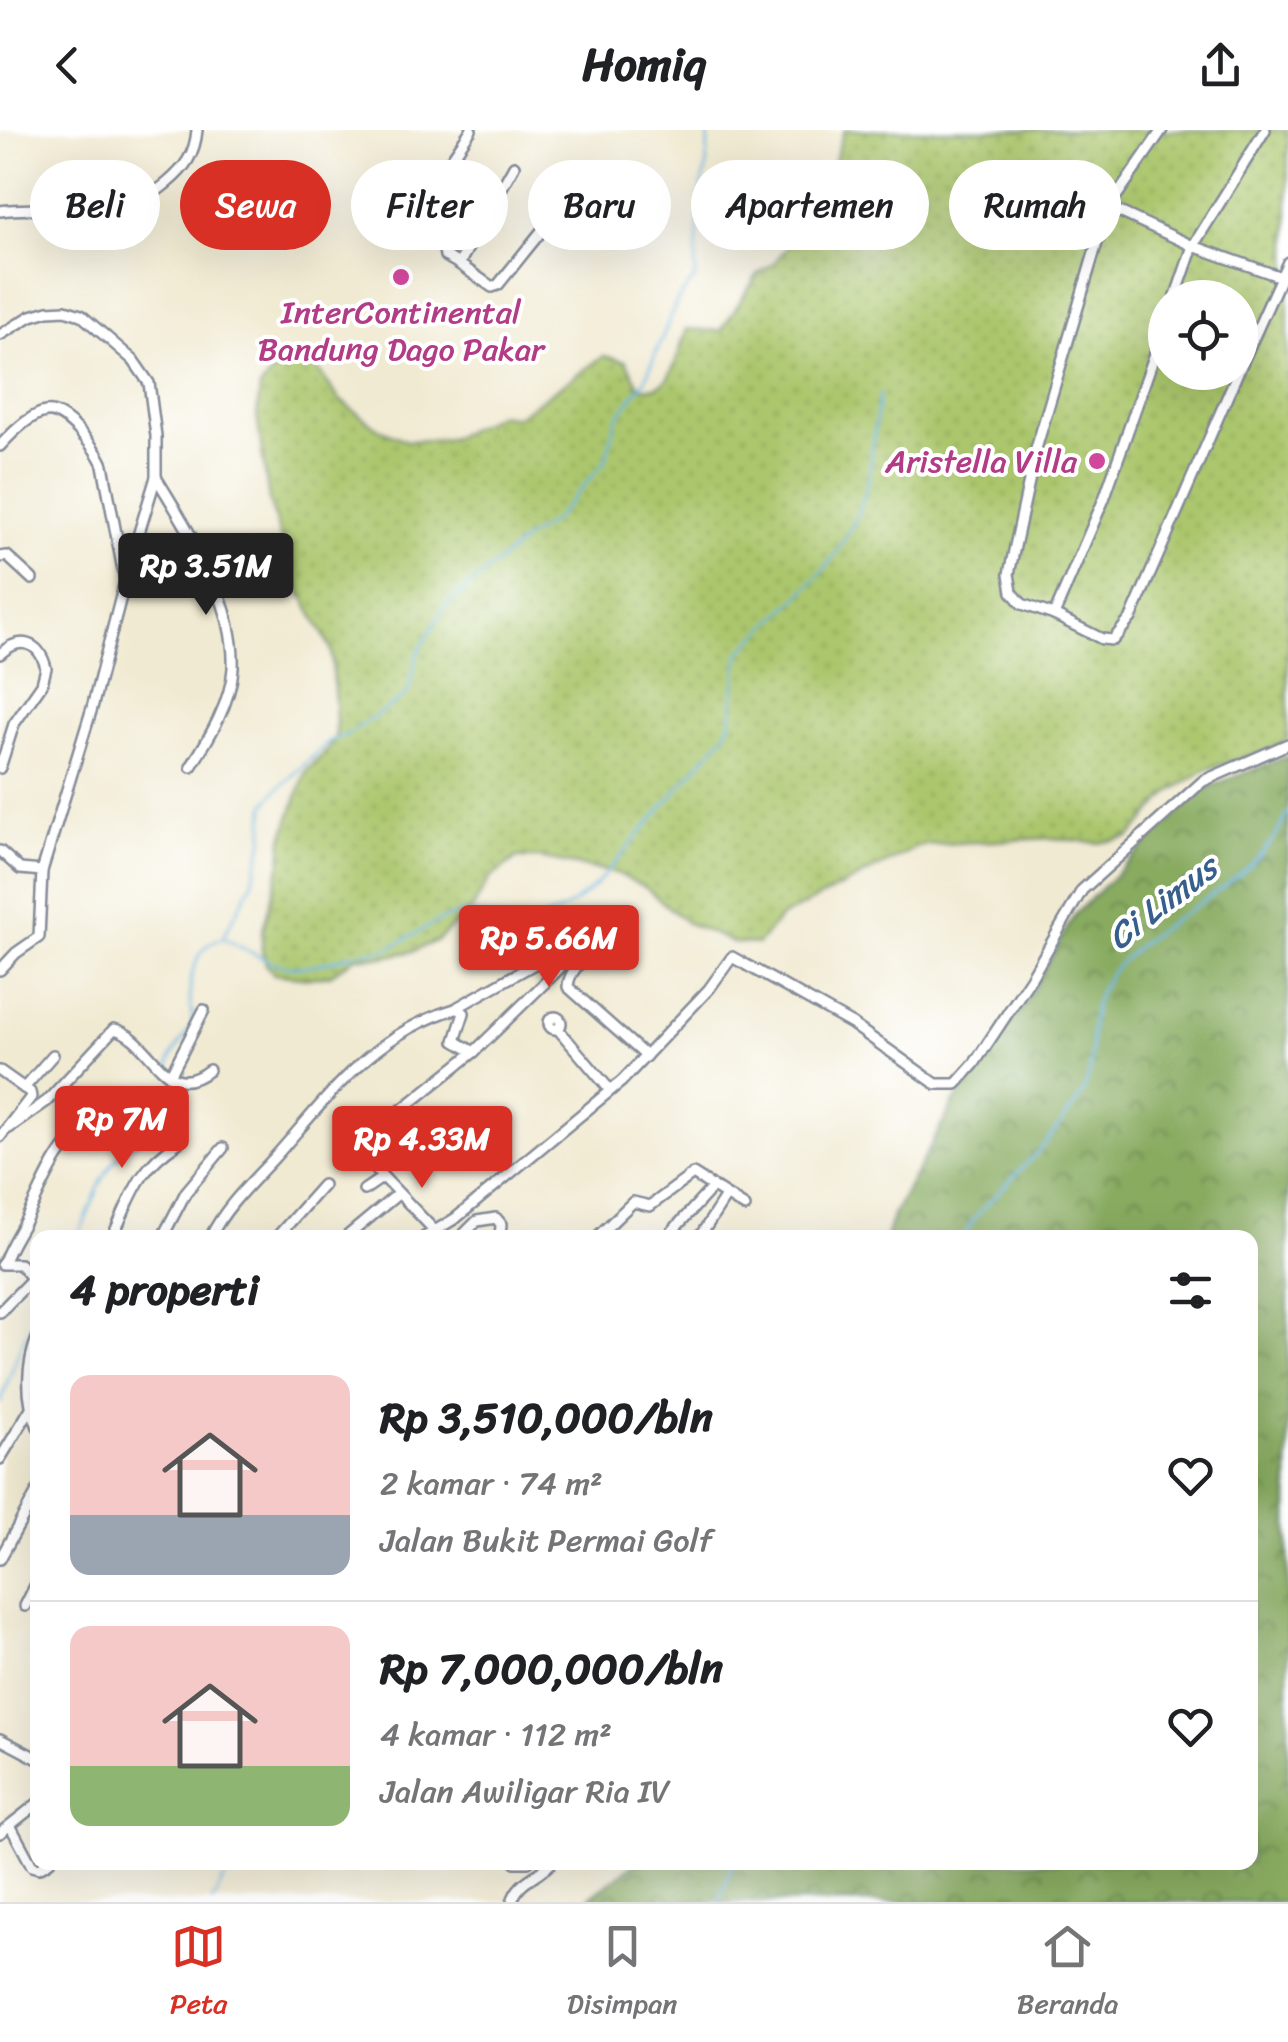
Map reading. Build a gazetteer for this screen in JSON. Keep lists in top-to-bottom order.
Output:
{
  "water": ["Ci Limus"],
  "places": ["InterContinental Bandung Dago Pakar", "Aristella Villa"],
  "page": {
    "header": "Homiq",
    "chip": [
      "Beli",
      "Sewa",
      "Filter",
      "Baru",
      "Apartemen",
      "Rumah"
    ],
    "price": [
      "Rp 3.51M",
      "Rp 5.66M",
      "Rp 7M",
      "Rp 4.33M"
    ],
    "heading": "4 properti",
    "list": [
      {
        "name": "Rp 3,510,000/bln",
        "note": "2 kamar · 74 m² · Jalan Bukit Permai Golf"
      },
      {
        "name": "Rp 7,000,000/bln",
        "note": "4 kamar · 112 m² · Jalan Awiligar Ria IV"
      }
    ],
    "tabs": ["Peta", "Disimpan", "Beranda"]
  }
}
